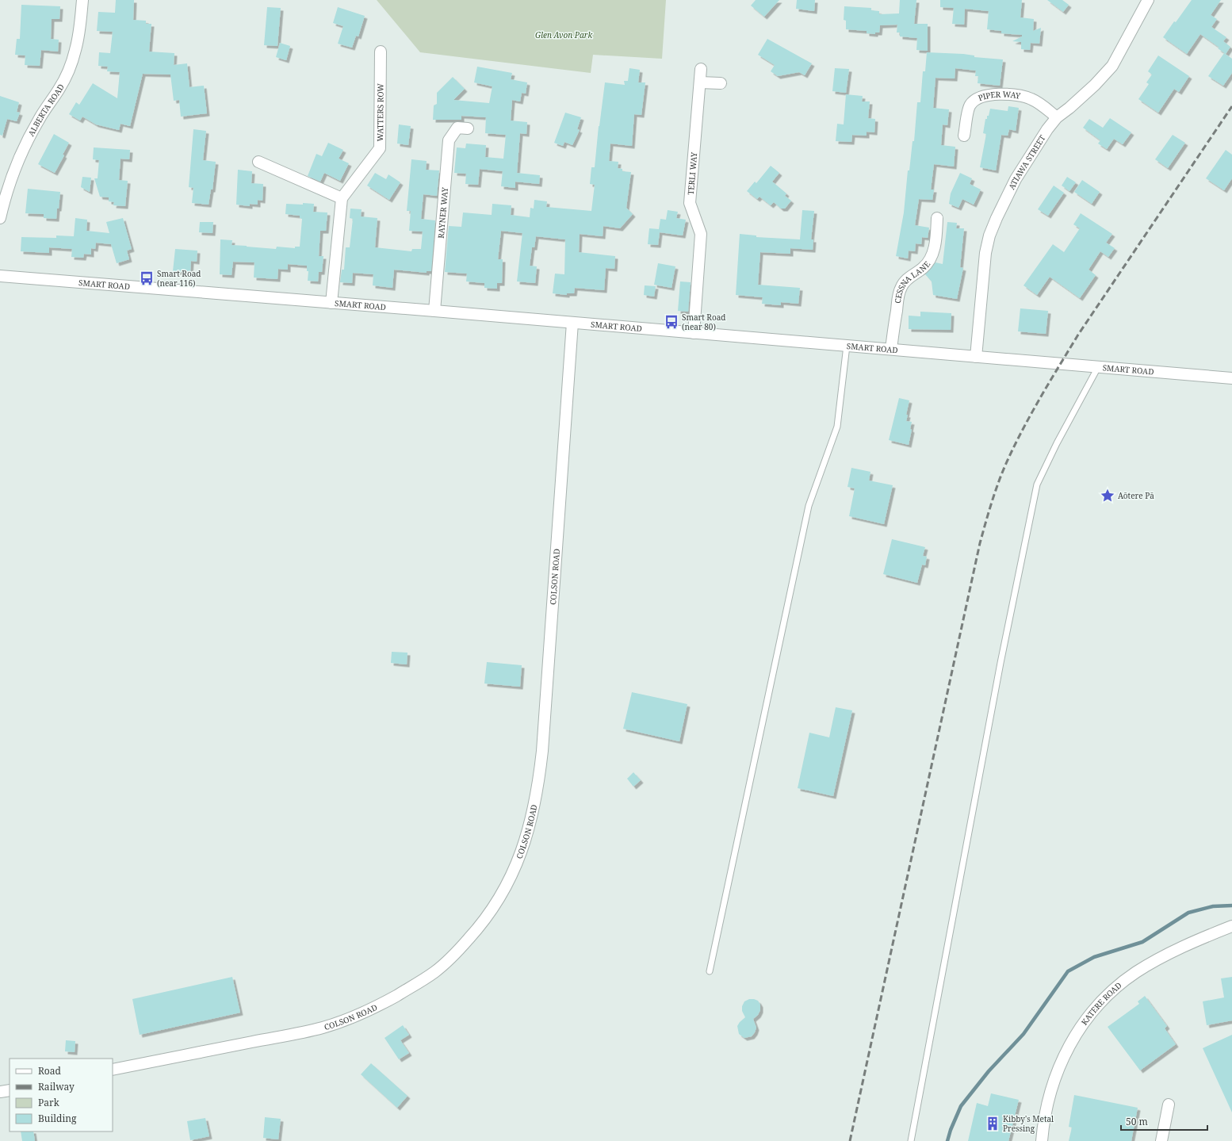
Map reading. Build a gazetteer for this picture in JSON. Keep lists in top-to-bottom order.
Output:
{
  "streets": {
    "street": [
      "PIPER WAY",
      "ALBERTA ROAD",
      "WATTERS ROW",
      "ATIAWA STREET",
      "TERLI WAY",
      "RAYNER WAY",
      "CESSNA LANE",
      "SMART ROAD",
      "COLSON ROAD",
      "KATERE ROAD"
    ]
  },
  "crossings": [
    ["PIPER WAY", "ATIAWA STREET"],
    ["ATIAWA STREET", "SMART ROAD"],
    ["TERLI WAY", "SMART ROAD"],
    ["RAYNER WAY", "SMART ROAD"],
    ["CESSNA LANE", "SMART ROAD"],
    ["SMART ROAD", "COLSON ROAD"]
  ],
  "parks": ["Glen Avon Park"],
  "places": {
    "bus stop": ["Smart Road (near 116)", "Smart Road (near 80)"],
    "place": ["Aōtere Pā"],
    "building": ["Kibby's Metal Pressing"]
  },
  "legend": [
    "Road",
    "Railway",
    "Park",
    "Building"
  ],
  "scale_bar": "50 m"
}
